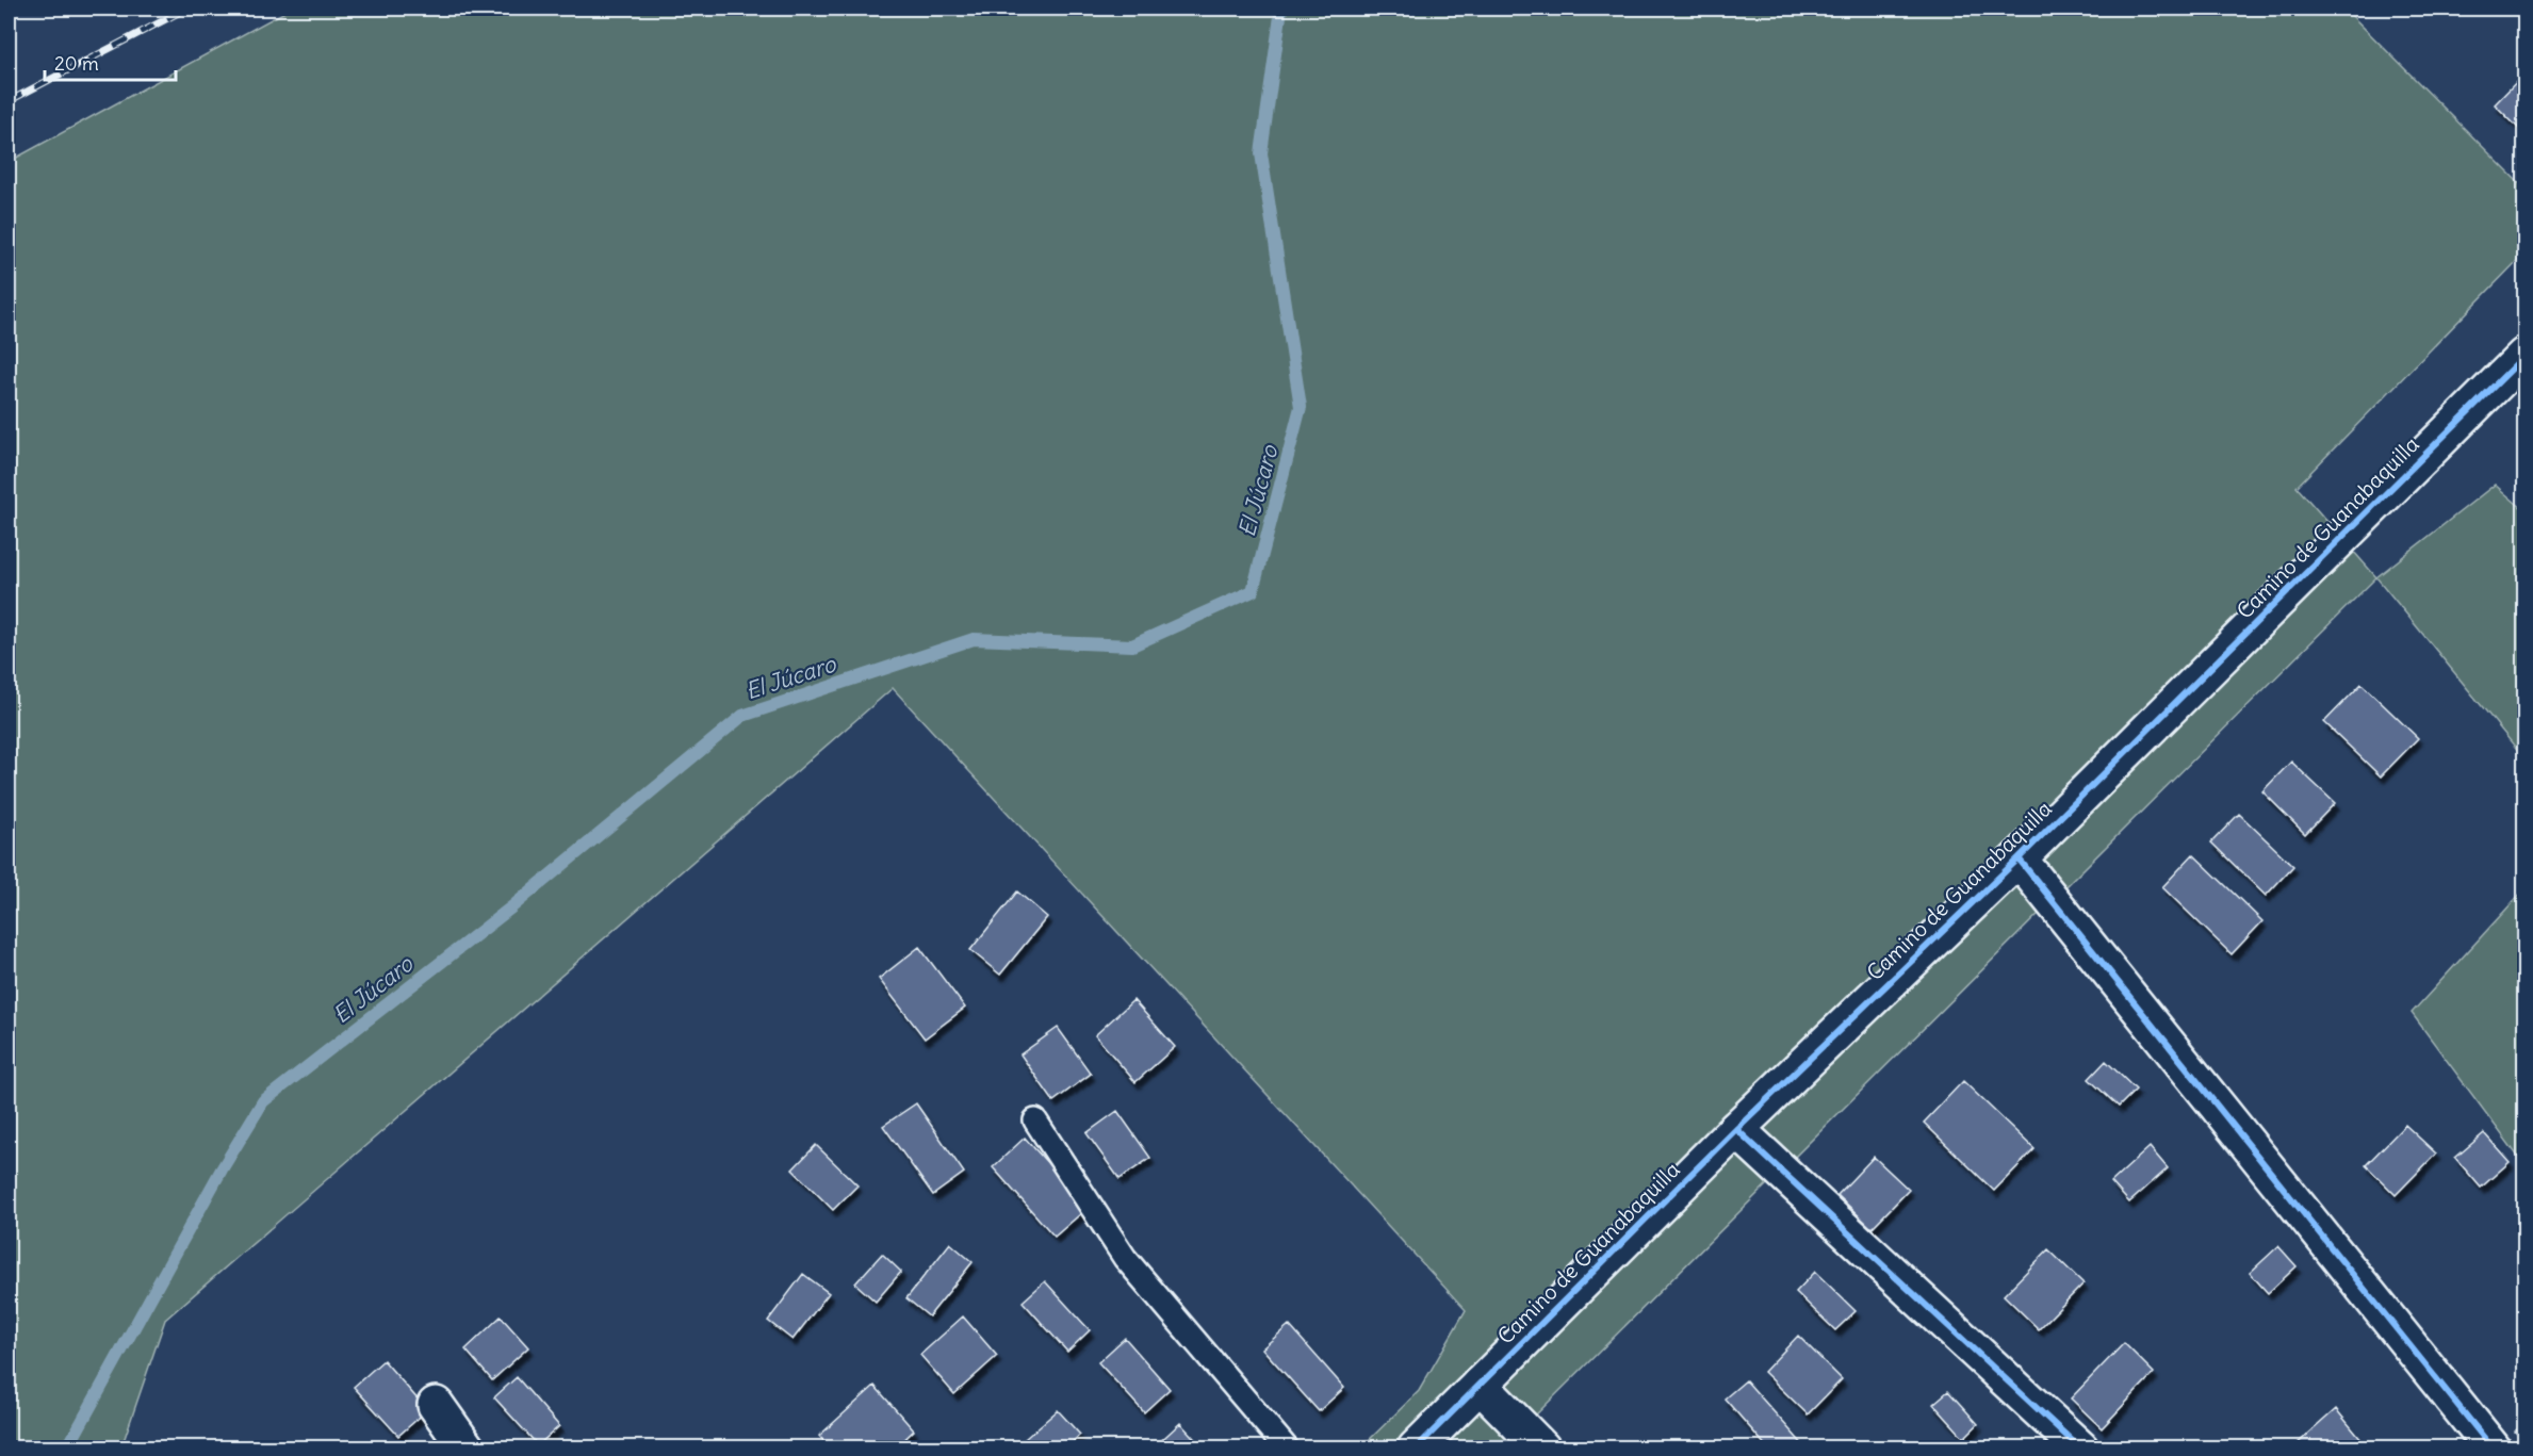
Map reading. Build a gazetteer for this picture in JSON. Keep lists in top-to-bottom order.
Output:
{
  "streets": {
    "street": ["Camino de Guanabaquilla"]
  },
  "water": ["El Júcaro"],
  "scale_bar": "20 m"
}
